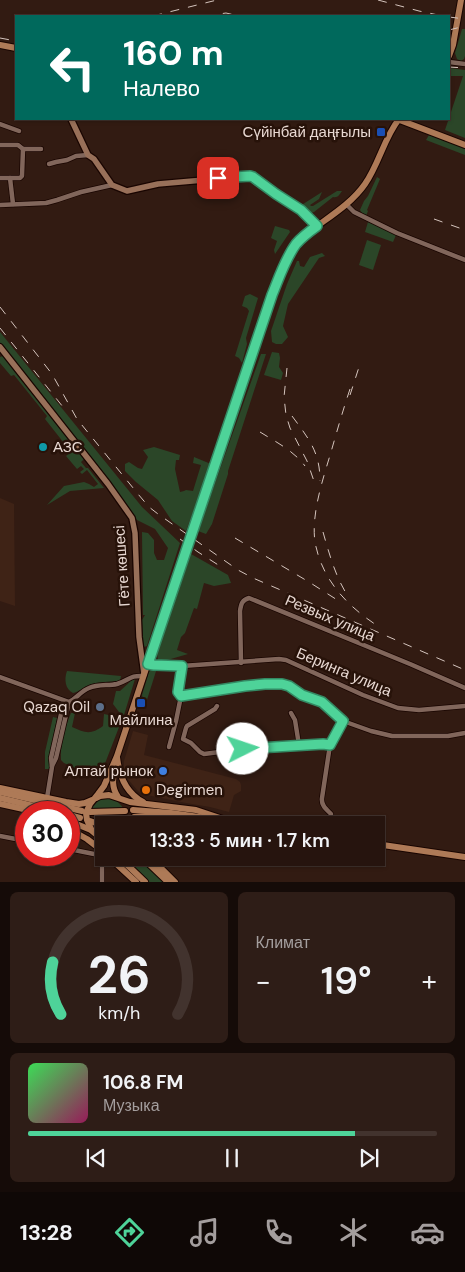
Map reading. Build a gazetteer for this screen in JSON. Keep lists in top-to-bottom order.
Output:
{
  "streets": {
    "main road": ["Гёте көшесі"],
    "street": ["Резвых улица", "Беринга улица"]
  },
  "crossings": [
    ["Резвых улица", "Беринга улица"]
  ],
  "places": {
    "transit": ["Сүйінбай даңғылы", "Майлина"],
    "other": [
      "АЗС",
      "Qazaq Oil",
      "Алтай рынок",
      "Degirmen"
    ]
  },
  "page": {
    "turn": ["160 m", "Налево"],
    "limit": "30",
    "trip": "13:33 · 5 мин · 1.7 km",
    "tile": "Климат",
    "heat": ["−", "19°", "+"],
    "song": ["106.8 FM", "Музыка"],
    "tabs": "13:28",
    "gauge": ["26", "km/h"]
  }
}
